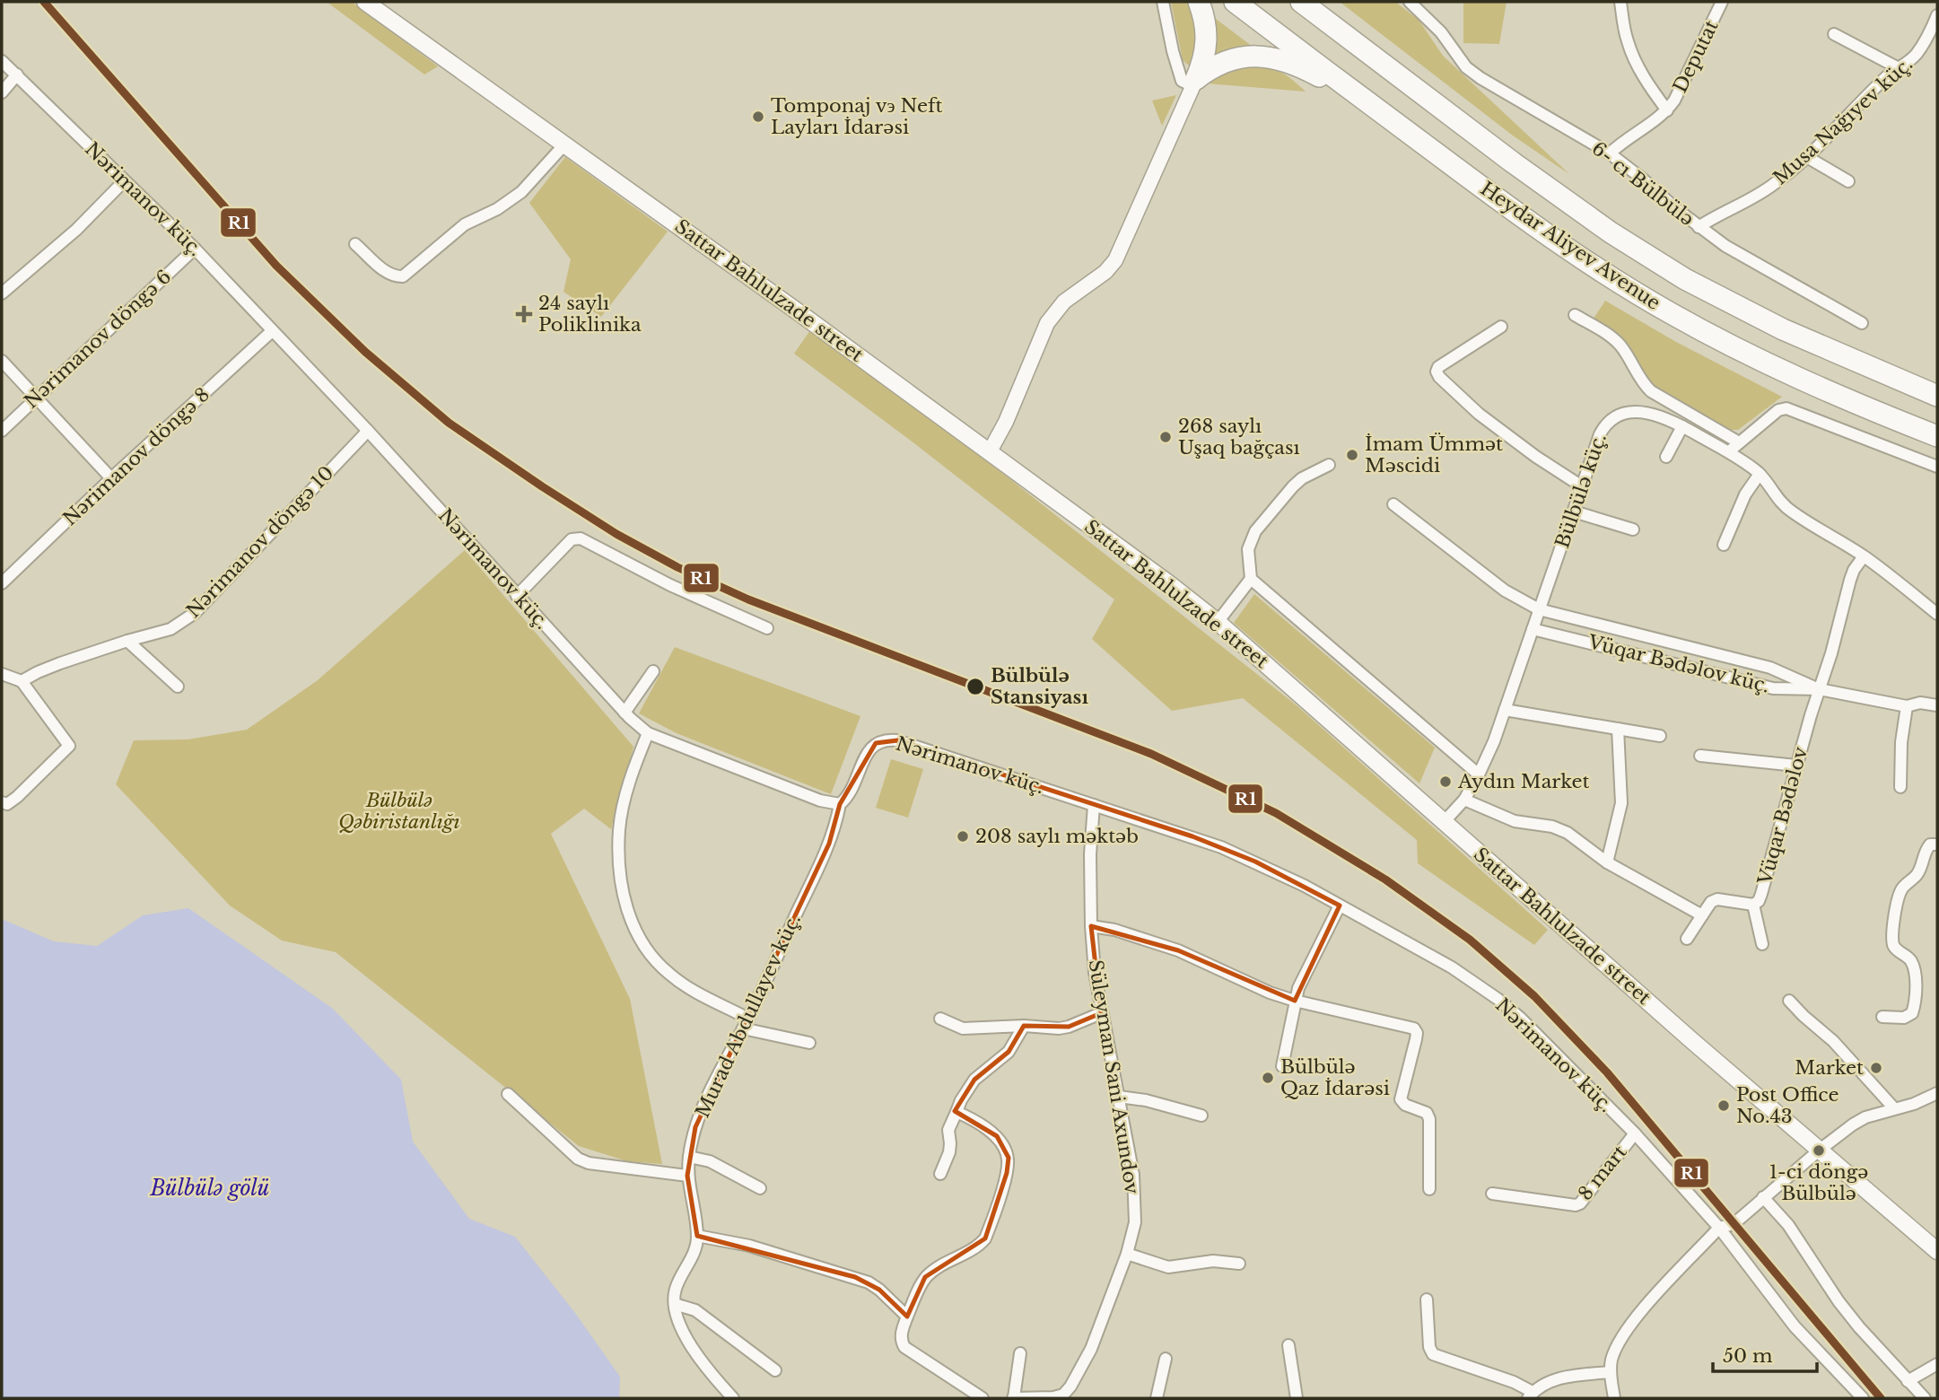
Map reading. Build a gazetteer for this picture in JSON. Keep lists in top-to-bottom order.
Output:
{
  "streets": {
    "highway": ["Heydar Aliyev Avenue"],
    "main road": ["Sattar Bahlulzade street"],
    "street": [
      "Deputat",
      "Musa Nağıyev küç.",
      "6- cı Bülbülə",
      "Nərimanov küç.",
      "Nərimanov döngə 6",
      "Nərimanov döngə 8",
      "Bülbülə küç.",
      "Nərimanov döngə 10",
      "Vüqar Bədəlov küç.",
      "Vüqar Bədəlov",
      "Murad Abdullayev küç.",
      "Süleyman Sani Axundov",
      "8 mart"
    ]
  },
  "crossings": [
    ["Deputat", "6- cı Bülbülə"],
    ["Musa Nağıyev küç.", "6- cı Bülbülə"],
    ["Nərimanov küç.", "Nərimanov döngə 6"],
    ["Nərimanov küç.", "Nərimanov döngə 8"],
    ["Nərimanov küç.", "Nərimanov döngə 10"],
    ["Nərimanov küç.", "Murad Abdullayev küç."],
    ["Nərimanov küç.", "Süleyman Sani Axundov"],
    ["Nərimanov küç.", "8 mart"],
    ["Sattar Bahlulzade street", "Bülbülə küç."],
    ["Bülbülə küç.", "Vüqar Bədəlov küç."],
    ["Bülbülə küç.", "Vüqar Bədəlov"],
    ["Vüqar Bədəlov küç.", "Vüqar Bədəlov"]
  ],
  "water": ["Bülbülə gölü"],
  "parks": ["Bülbülə Qəbiristanlığı"],
  "places": {
    "other": [
      "Tomponaj vэ Neft Layları İdarəsi",
      "268 saylı Uşaq bağçası",
      "İmam Ümmət Məscidi",
      "Bülbülə Stansiyası",
      "Aydın Market",
      "208 saylı məktəb",
      "Market",
      "Bülbülə Qaz İdarəsi",
      "Post Office No.43",
      "1-ci döngə Bülbülə"
    ],
    "health": ["24 saylı Poliklinika"]
  },
  "lines": ["transit line R1"],
  "scale_bar": "50 m"
}
